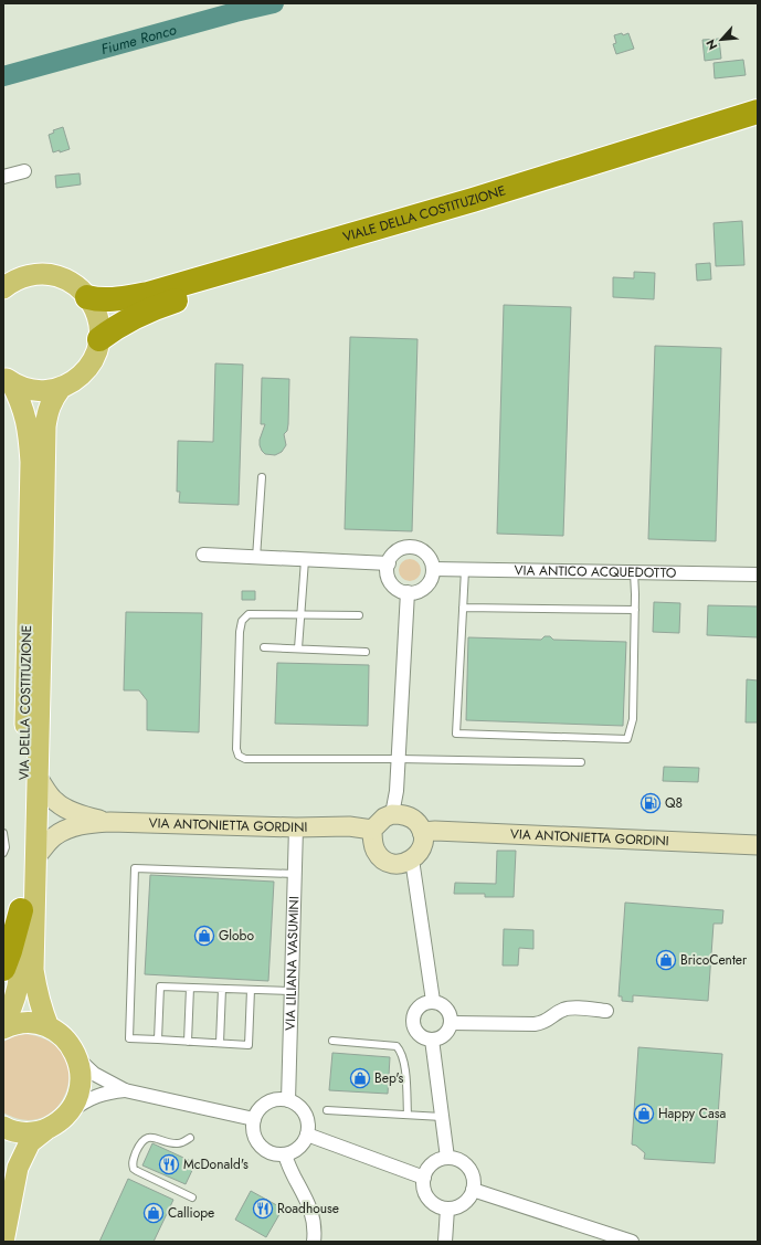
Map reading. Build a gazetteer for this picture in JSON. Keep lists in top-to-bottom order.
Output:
{
  "streets": {
    "highway": ["VIALE DELLA COSTITUZIONE"],
    "main road": ["VIA DELLA COSTITUZIONE"],
    "street": ["VIA ANTICO ACQUEDOTTO", "VIA ANTONIETTA GORDINI", "VIA LILIANA VASUMINI"]
  },
  "crossings": [
    ["VIA ANTONIETTA GORDINI", "VIA LILIANA VASUMINI"]
  ],
  "water": ["Fiume Ronco"],
  "places": {
    "fuel station": ["Q8"],
    "shop": [
      "Globo",
      "BricoCenter",
      "Bep's",
      "Happy Casa",
      "Calliope"
    ],
    "restaurant": ["McDonald's", "Roadhouse"]
  },
  "north": "bottom left"
}
